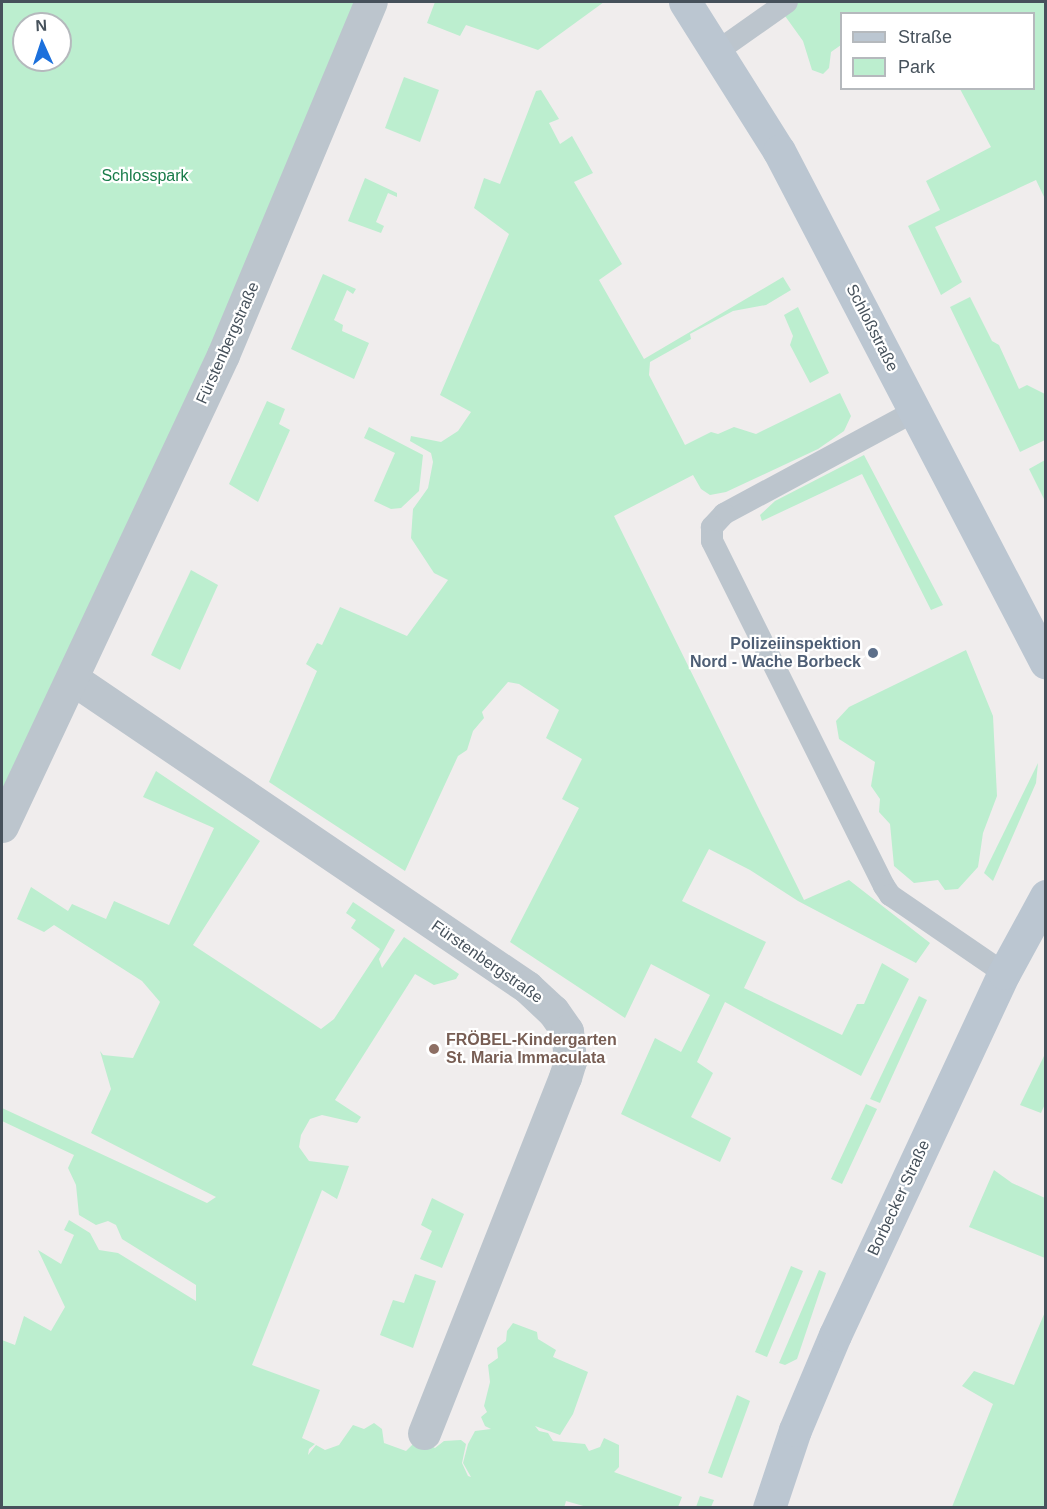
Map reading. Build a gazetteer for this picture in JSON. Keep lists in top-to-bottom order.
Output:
{
  "streets": {
    "street": ["Schloßstraße", "Fürstenbergstraße", "Borbecker Straße"]
  },
  "parks": ["Schlosspark"],
  "places": ["Polizeiinspektion Nord - Wache Borbeck", "FRÖBEL-Kindergarten St. Maria Immaculata"],
  "legend": ["Straße", "Park"],
  "north": "top"
}
